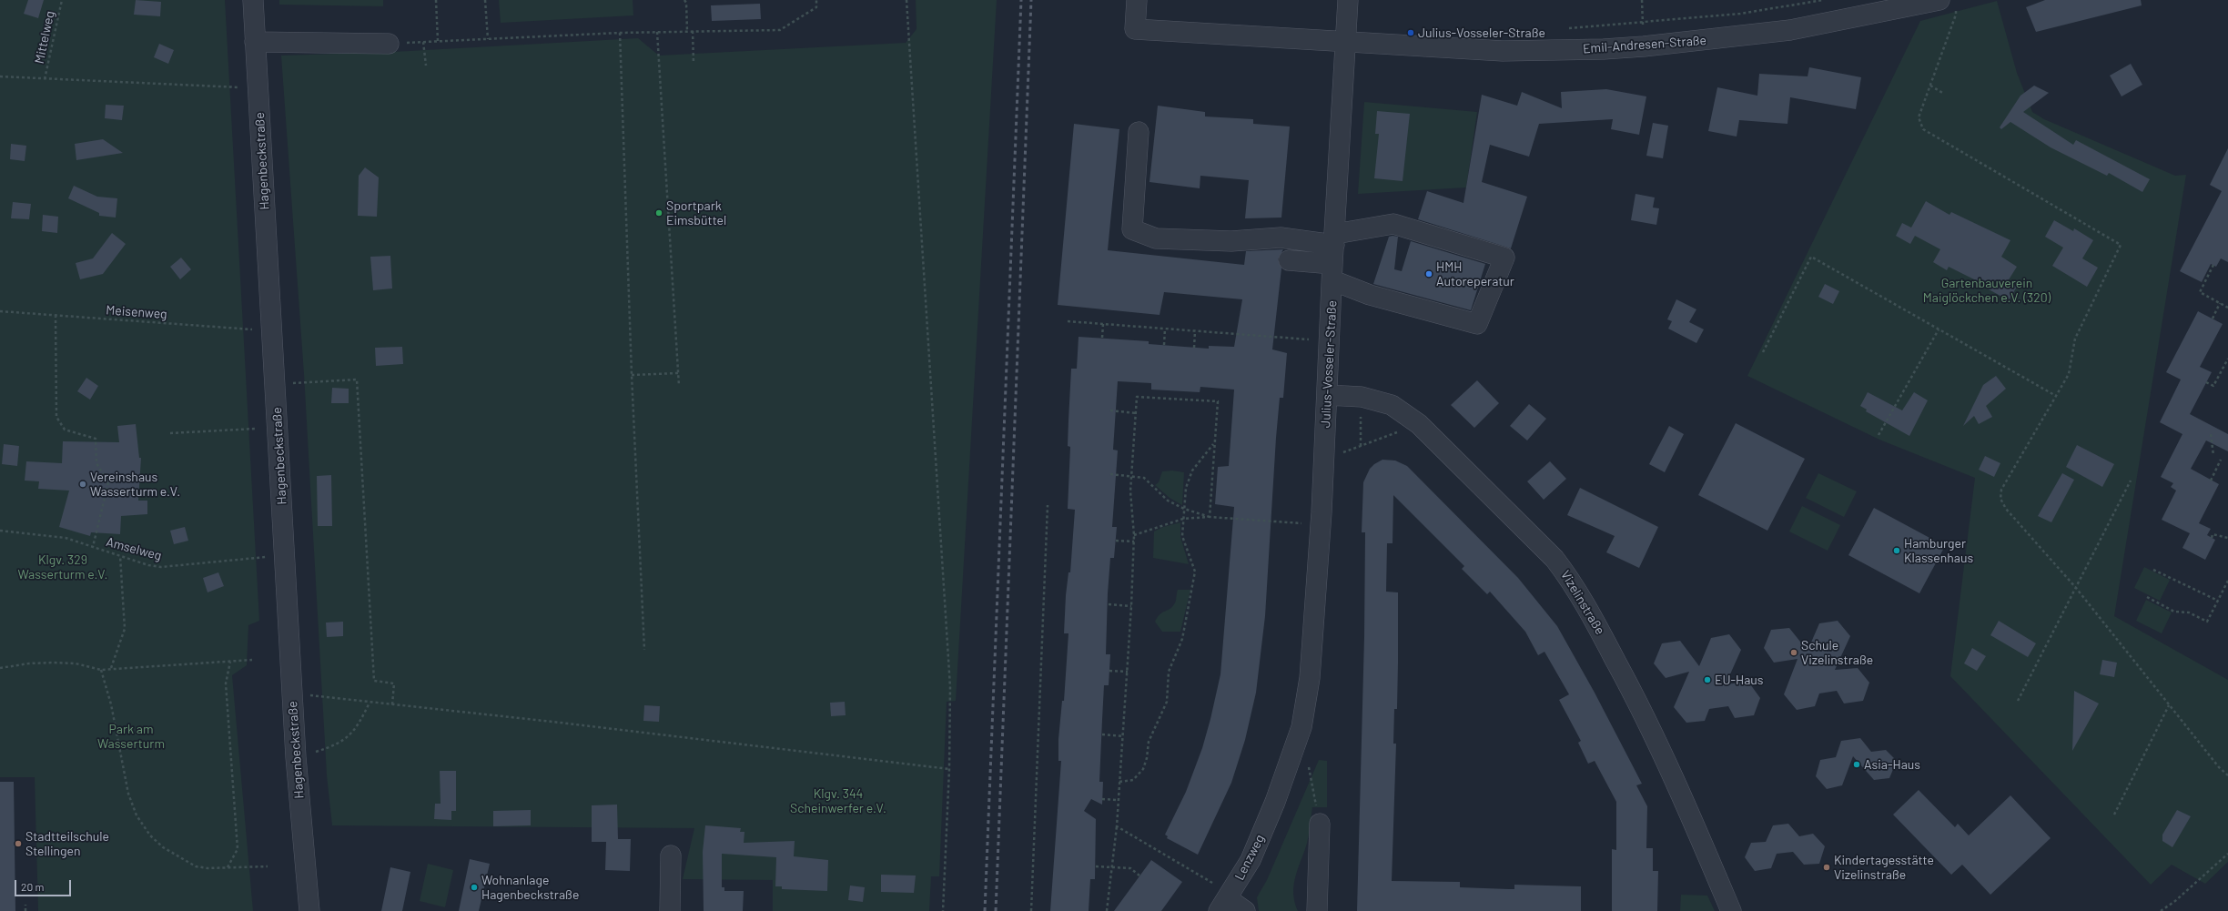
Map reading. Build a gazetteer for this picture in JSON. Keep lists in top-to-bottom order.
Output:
{
  "streets": {
    "street": [
      "Emil-Andresen-Straße",
      "Hagenbeckstraße",
      "Julius-Vosseler-Straße",
      "Vizelinstraße",
      "Lenzweg"
    ],
    "path": ["Mittelweg", "Meisenweg", "Amselweg"]
  },
  "crossings": [
    ["Emil-Andresen-Straße", "Julius-Vosseler-Straße"],
    ["Hagenbeckstraße", "Meisenweg"],
    ["Hagenbeckstraße", "Amselweg"],
    ["Julius-Vosseler-Straße", "Vizelinstraße"],
    ["Julius-Vosseler-Straße", "Lenzweg"]
  ],
  "parks": [
    "Gartenbauverein Maiglöckchen e.V. (320)",
    "Klgv. 329 Wasserturm e.V.",
    "Park am Wasserturm",
    "Klgv. 344 Scheinwerfer e.V."
  ],
  "places": [
    "Julius-Vosseler-Straße",
    "Sportpark Eimsbüttel",
    "HMH Autoreperatur",
    "Vereinshaus Wasserturm e.V.",
    "Hamburger Klassenhaus",
    "Schule Vizelinstraße",
    "EU-Haus",
    "Asia-Haus",
    "Stadtteilschule Stellingen",
    "Kindertagesstätte Vizelinstraße",
    "Wohnanlage Hagenbeckstraße"
  ],
  "scale_bar": "20 m"
}
